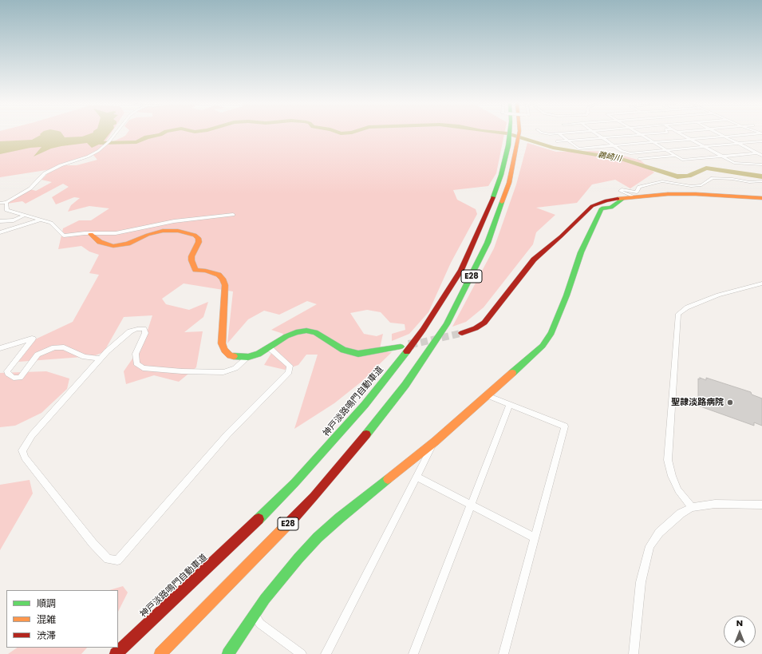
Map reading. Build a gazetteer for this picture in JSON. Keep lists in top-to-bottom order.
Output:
{
  "streets": {
    "main road": ["E28", "神戸淡路鳴門自動車道"]
  },
  "water": ["鵜崎川"],
  "places": ["聖隷淡路病院"],
  "legend": ["順調", "混雑", "渋滞"],
  "north": "top"
}
